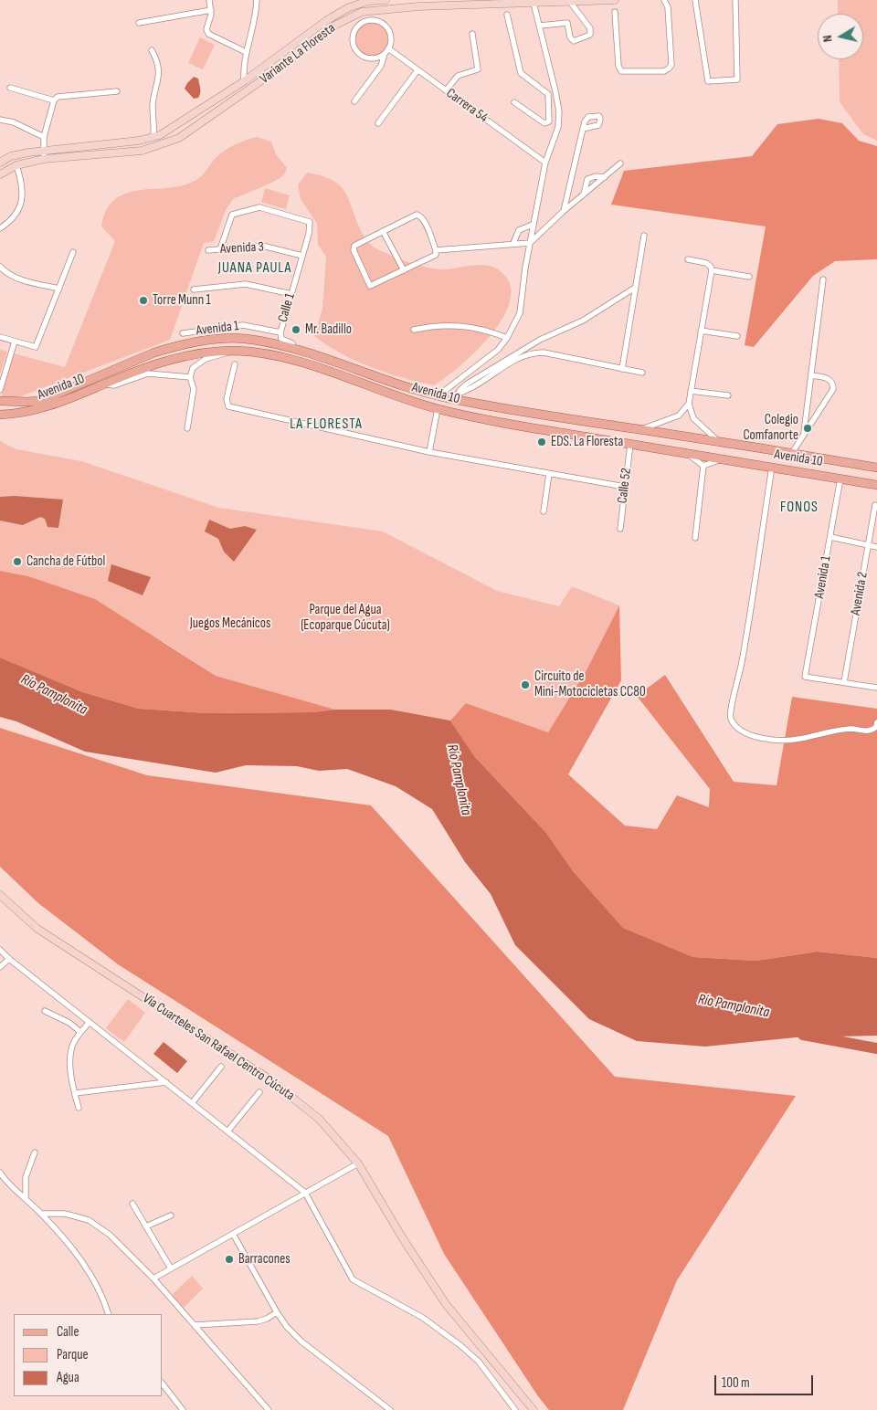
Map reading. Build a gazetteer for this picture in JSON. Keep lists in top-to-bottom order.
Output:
{
  "streets": {
    "main road": ["Variante La Floresta", "Avenida 10", "Vía Cuarteles San Rafael Centro Cúcuta"],
    "street": [
      "Carrera 54",
      "Avenida 3",
      "Calle 1",
      "Avenida 1",
      "Calle 52",
      "Avenida 2"
    ]
  },
  "crossings": [
    ["Avenida 3", "Calle 1"],
    ["Calle 1", "Avenida 1"],
    ["Calle 1", "Avenida 10"],
    ["Avenida 1", "Avenida 10"],
    ["Avenida 1", "Avenida 2"],
    ["Avenida 10", "Calle 52"]
  ],
  "districts": ["JUANA PAULA", "LA FLORESTA", "FONOS"],
  "water": ["Río Pamplonita"],
  "parks": ["Parque del Agua (Ecoparque Cúcuta)", "Juegos Mecánicos"],
  "places": [
    "Torre Munn 1",
    "Mr. Badillo",
    "Colegio Comfanorte",
    "EDS. La Floresta",
    "Cancha de Fútbol",
    "Circuito de Mini-Motocicletas CC80",
    "Barracones"
  ],
  "legend": ["Calle", "Parque", "Agua"],
  "scale_bar": "100 m",
  "north": "left"
}
